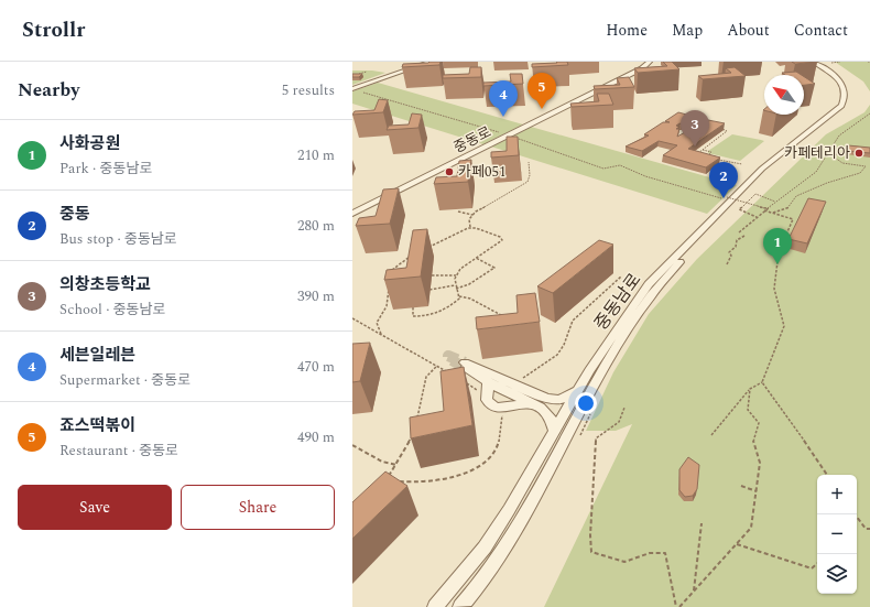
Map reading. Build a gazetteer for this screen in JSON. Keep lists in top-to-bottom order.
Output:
{
  "streets": {
    "street": ["중동로", "중동남로"]
  },
  "places": ["카페테리아", "카페051"],
  "north": "top left",
  "page": {
    "header": "Strollr",
    "nav": [
      "Home",
      "Map",
      "About",
      "Contact"
    ],
    "heading": ["Nearby", "5 results"],
    "pins": [
      "5",
      "4",
      "3",
      "2",
      "1"
    ],
    "list": [
      {
        "mark": "1",
        "name": "사화공원",
        "note": "Park · 중동남로",
        "value": "210 m"
      },
      {
        "mark": "2",
        "name": "중동",
        "note": "Bus stop · 중동남로",
        "value": "280 m"
      },
      {
        "mark": "3",
        "name": "의창초등학교",
        "note": "School · 중동남로",
        "value": "390 m"
      },
      {
        "mark": "4",
        "name": "세븐일레븐",
        "note": "Supermarket · 중동로",
        "value": "470 m"
      },
      {
        "mark": "5",
        "name": "죠스떡볶이",
        "note": "Restaurant · 중동로",
        "value": "490 m"
      }
    ],
    "buttons": ["Save", "Share"],
    "map_buttons": ["+", "−"]
  }
}
